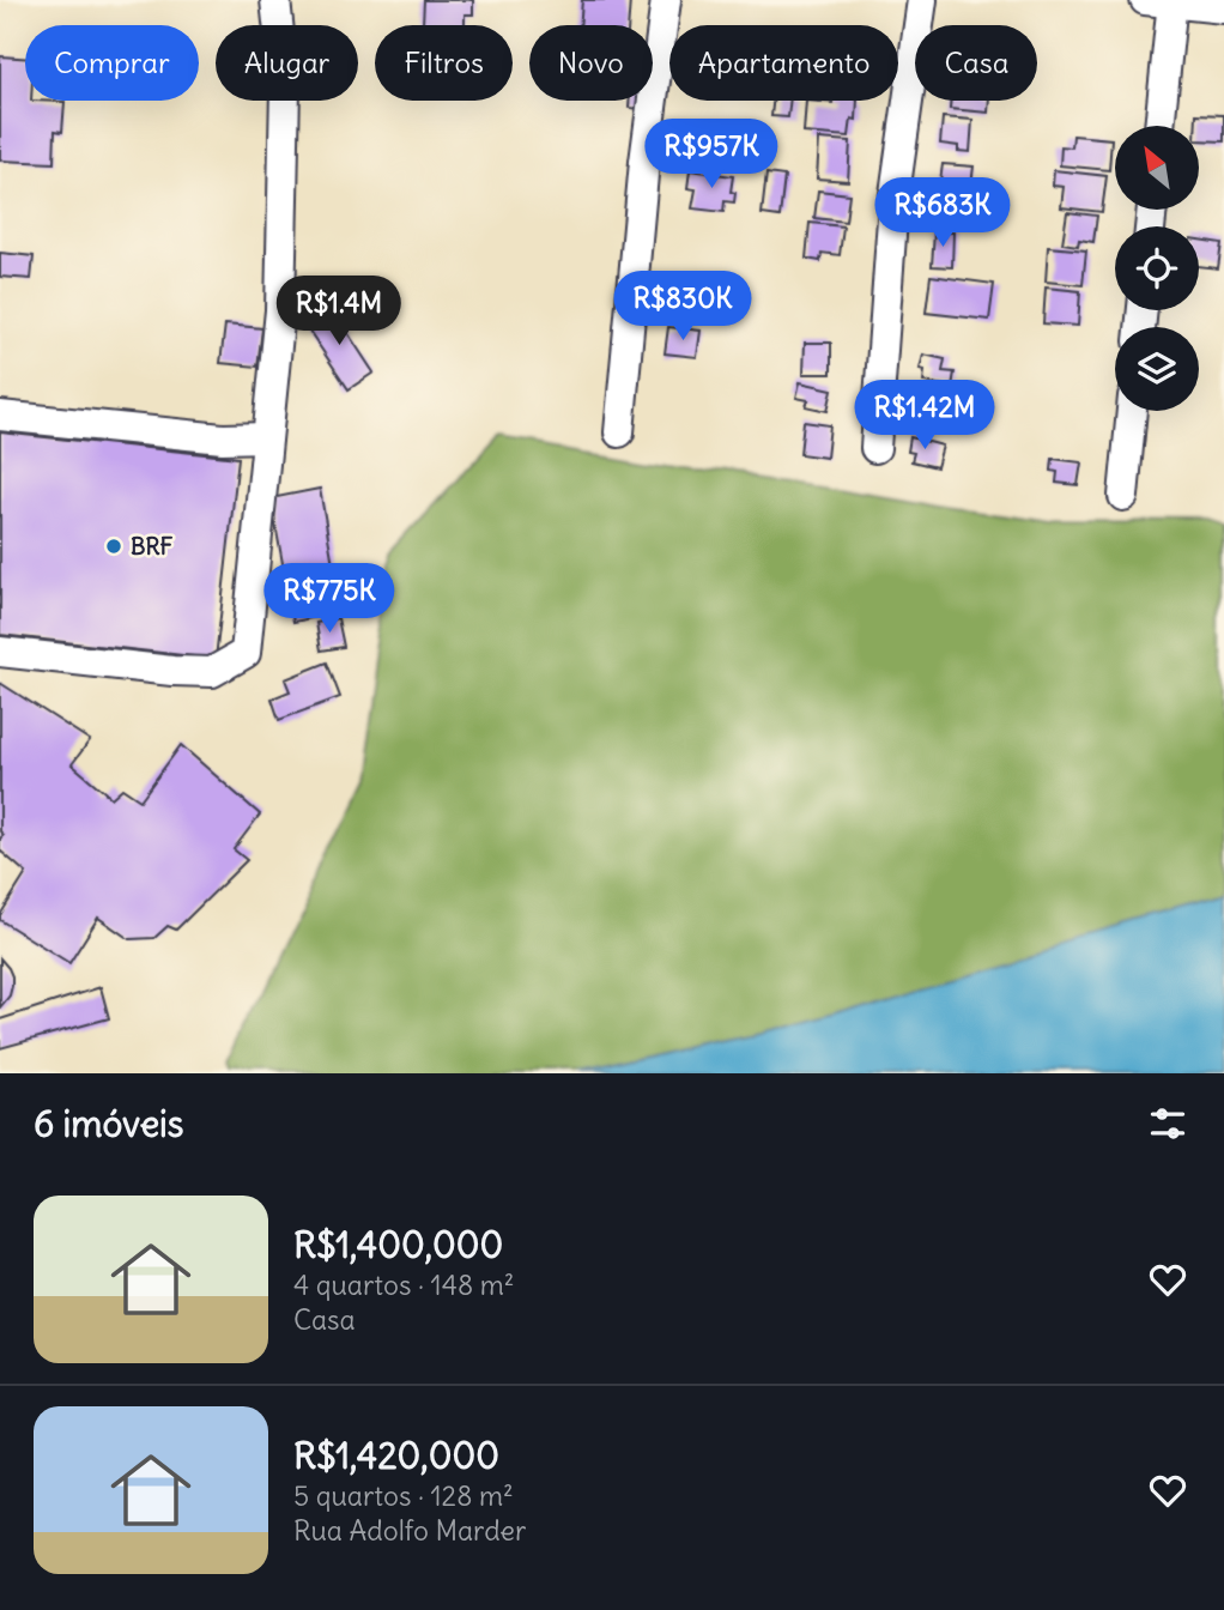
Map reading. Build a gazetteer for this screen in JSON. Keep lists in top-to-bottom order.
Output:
{
  "places": ["BRF"],
  "north": "top left",
  "page": {
    "chip": [
      "Comprar",
      "Alugar",
      "Filtros",
      "Novo",
      "Apartamento",
      "Casa"
    ],
    "price": [
      "R$957K",
      "R$683K",
      "R$830K",
      "R$1.4M",
      "R$1.42M",
      "R$775K"
    ],
    "heading": "6 imóveis",
    "list": [
      {
        "name": "R$1,400,000",
        "note": "4 quartos · 148 m² · Casa"
      },
      {
        "name": "R$1,420,000",
        "note": "5 quartos · 128 m² · Rua Adolfo Marder"
      }
    ]
  }
}
